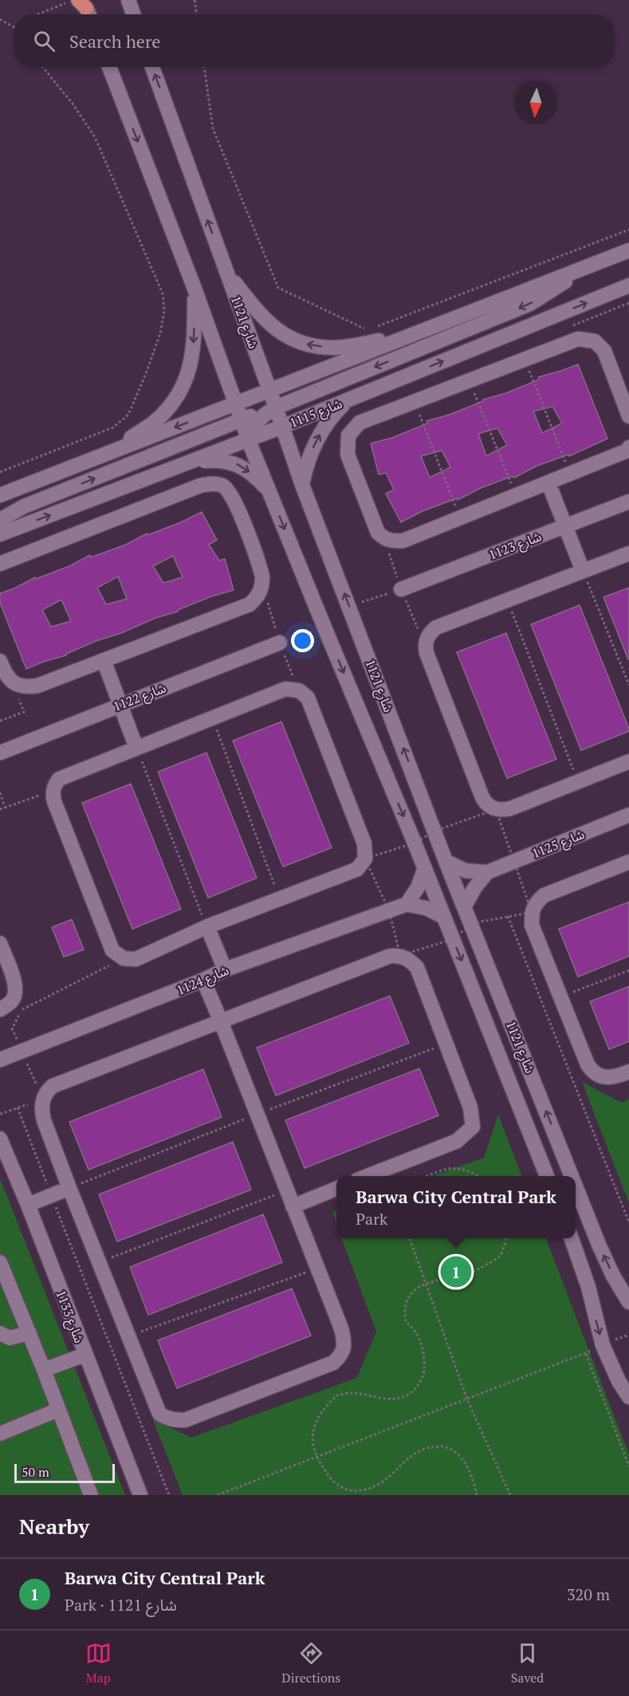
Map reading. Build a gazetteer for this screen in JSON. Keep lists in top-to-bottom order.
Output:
{
  "streets": {
    "street": [
      "شارع 1121",
      "شارع 1115",
      "شارع 1123",
      "شارع 1122",
      "شارع 1125",
      "شارع 1124",
      "شارع 1133"
    ]
  },
  "crossings": [
    ["شارع 1121", "شارع 1115"],
    ["شارع 1121", "شارع 1125"]
  ],
  "scale_bar": "50 m",
  "north": "bottom",
  "page": {
    "search": "Search here",
    "popup": ["Barwa City Central Park", "Park"],
    "pins": "1",
    "scale": "50 m",
    "heading": "Nearby",
    "list": [
      {
        "mark": "1",
        "name": "Barwa City Central Park",
        "note": "Park · شارع 1121",
        "value": "320 m"
      }
    ],
    "nav": ["Map", "Directions", "Saved"]
  }
}
